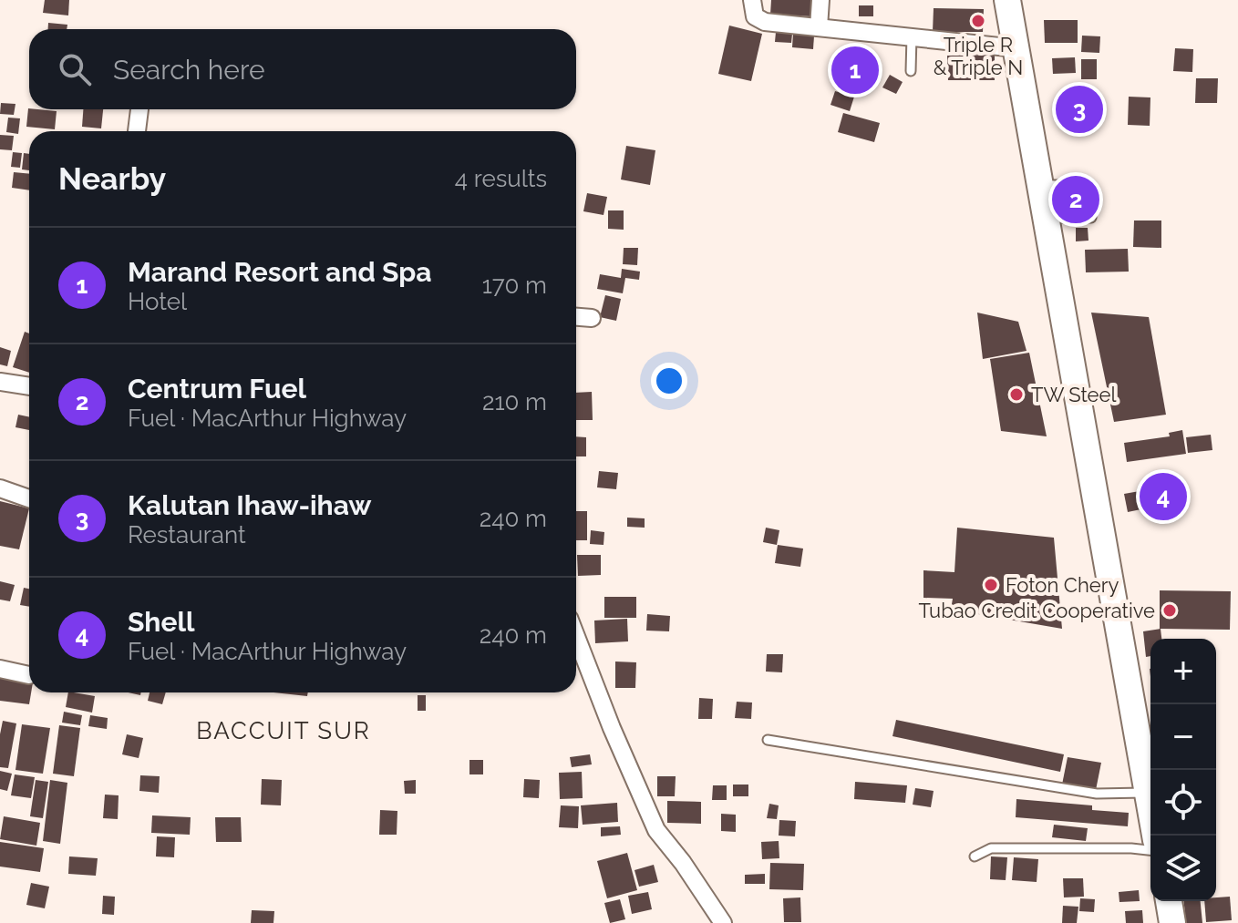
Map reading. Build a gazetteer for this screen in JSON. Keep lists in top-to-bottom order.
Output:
{
  "districts": ["BACCUIT SUR"],
  "places": [
    "Triple R & Triple N",
    "TW Steel",
    "Foton Chery",
    "Tubao Credit Cooperative"
  ],
  "page": {
    "search": "Search here",
    "pins": [
      "1",
      "3",
      "2",
      "4"
    ],
    "heading": ["Nearby", "4 results"],
    "list": [
      {
        "mark": "1",
        "name": "Marand Resort and Spa",
        "note": "Hotel",
        "value": "170 m"
      },
      {
        "mark": "2",
        "name": "Centrum Fuel",
        "note": "Fuel · MacArthur Highway",
        "value": "210 m"
      },
      {
        "mark": "3",
        "name": "Kalutan Ihaw-ihaw",
        "note": "Restaurant",
        "value": "240 m"
      },
      {
        "mark": "4",
        "name": "Shell",
        "note": "Fuel · MacArthur Highway",
        "value": "240 m"
      }
    ],
    "map_buttons": ["+", "−"]
  }
}
